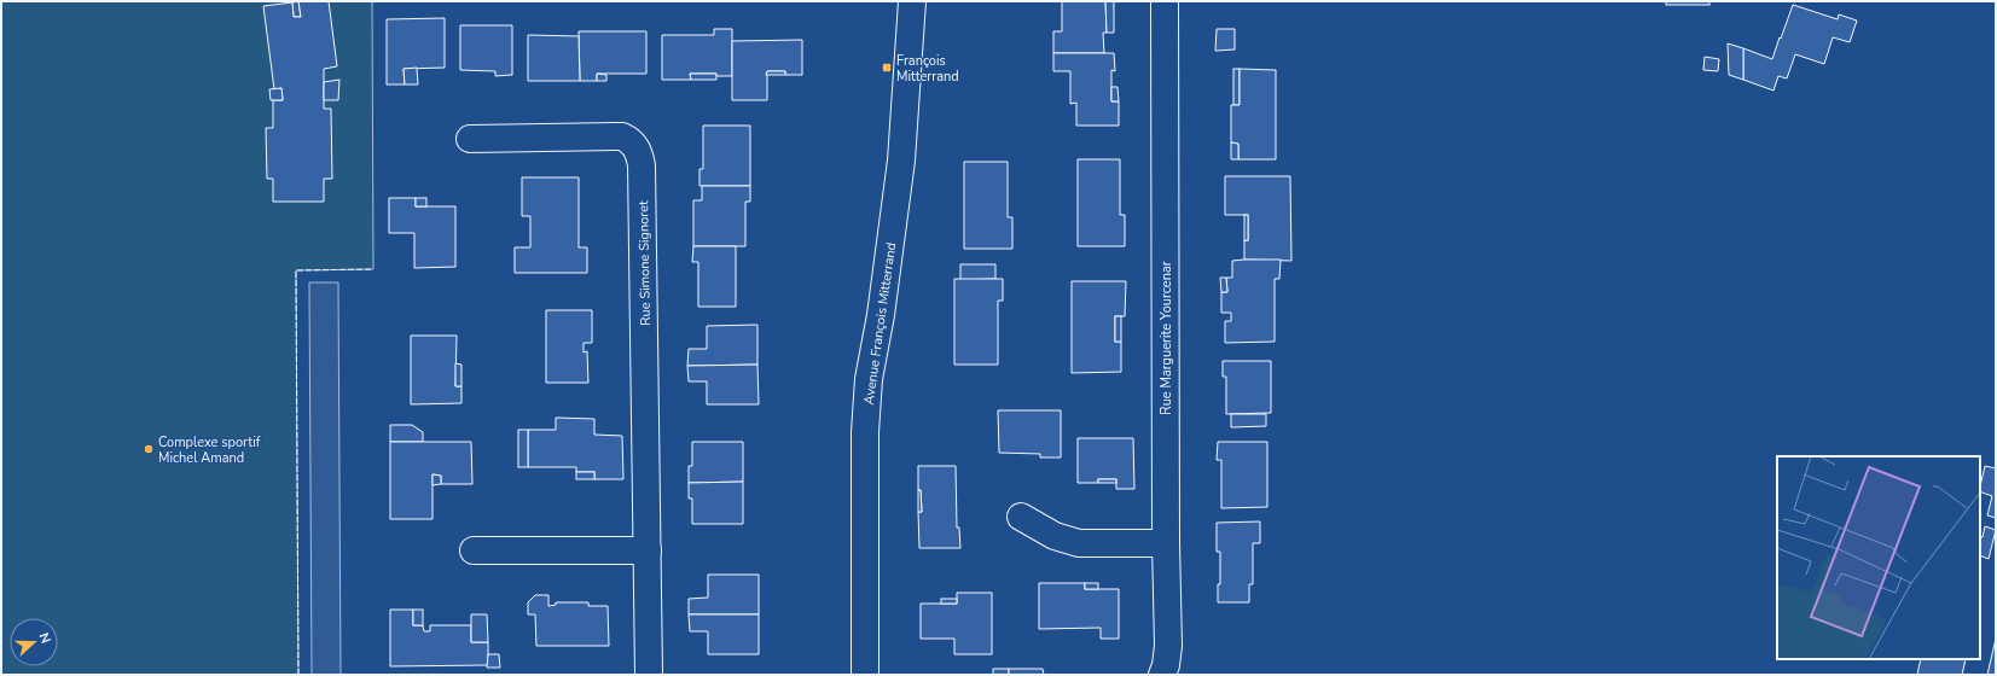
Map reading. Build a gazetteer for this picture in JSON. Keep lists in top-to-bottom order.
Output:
{
  "streets": {
    "street": ["Rue Simone Signoret", "Avenue François Mitterrand", "Rue Marguerite Yourcenar"]
  },
  "places": {
    "transit": ["François Mitterrand"],
    "other": ["Complexe sportif Michel Amand"]
  },
  "north": "right"
}
